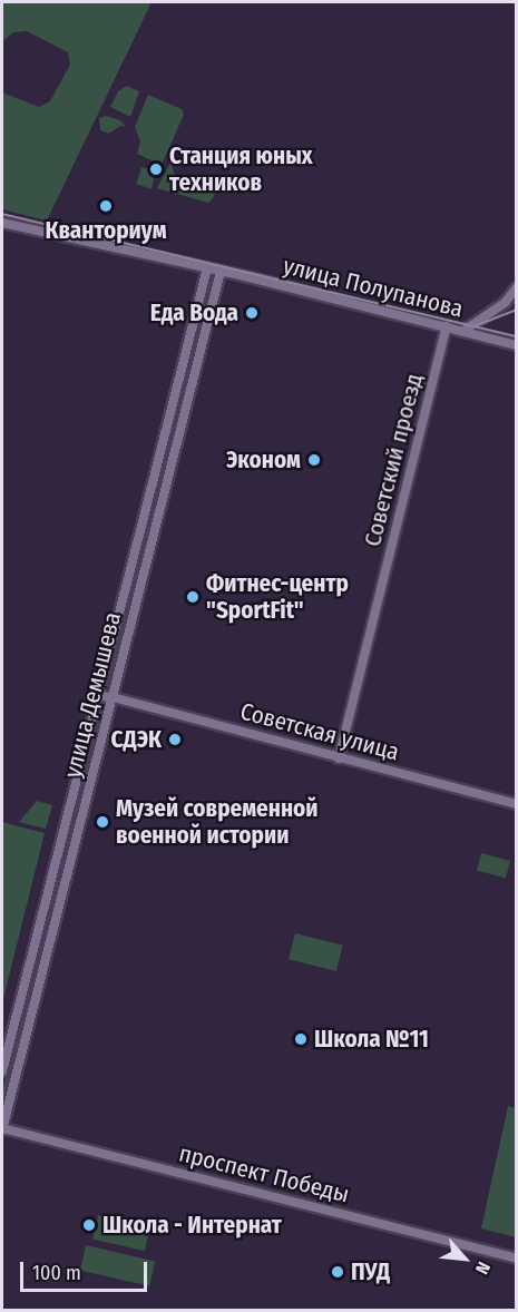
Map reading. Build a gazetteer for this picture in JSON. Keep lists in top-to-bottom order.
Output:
{
  "streets": {
    "street": [
      "улица Полупанова",
      "Советский проезд",
      "улица Демышева",
      "Советская улица",
      "проспект Победы"
    ]
  },
  "crossings": [
    ["улица Полупанова", "Советский проезд"],
    ["улица Полупанова", "улица Демышева"],
    ["Советский проезд", "Советская улица"],
    ["улица Демышева", "Советская улица"],
    ["улица Демышева", "проспект Победы"]
  ],
  "places": [
    "Станция юных техников",
    "Кванториум",
    "Еда Вода",
    "Эконом",
    "Фитнес-центр \"SportFit\"",
    "СДЭК",
    "Музей современной военной истории",
    "Школа №11",
    "Школа - Интернат",
    "ПУД"
  ],
  "scale_bar": "100 m",
  "north": "bottom right"
}
